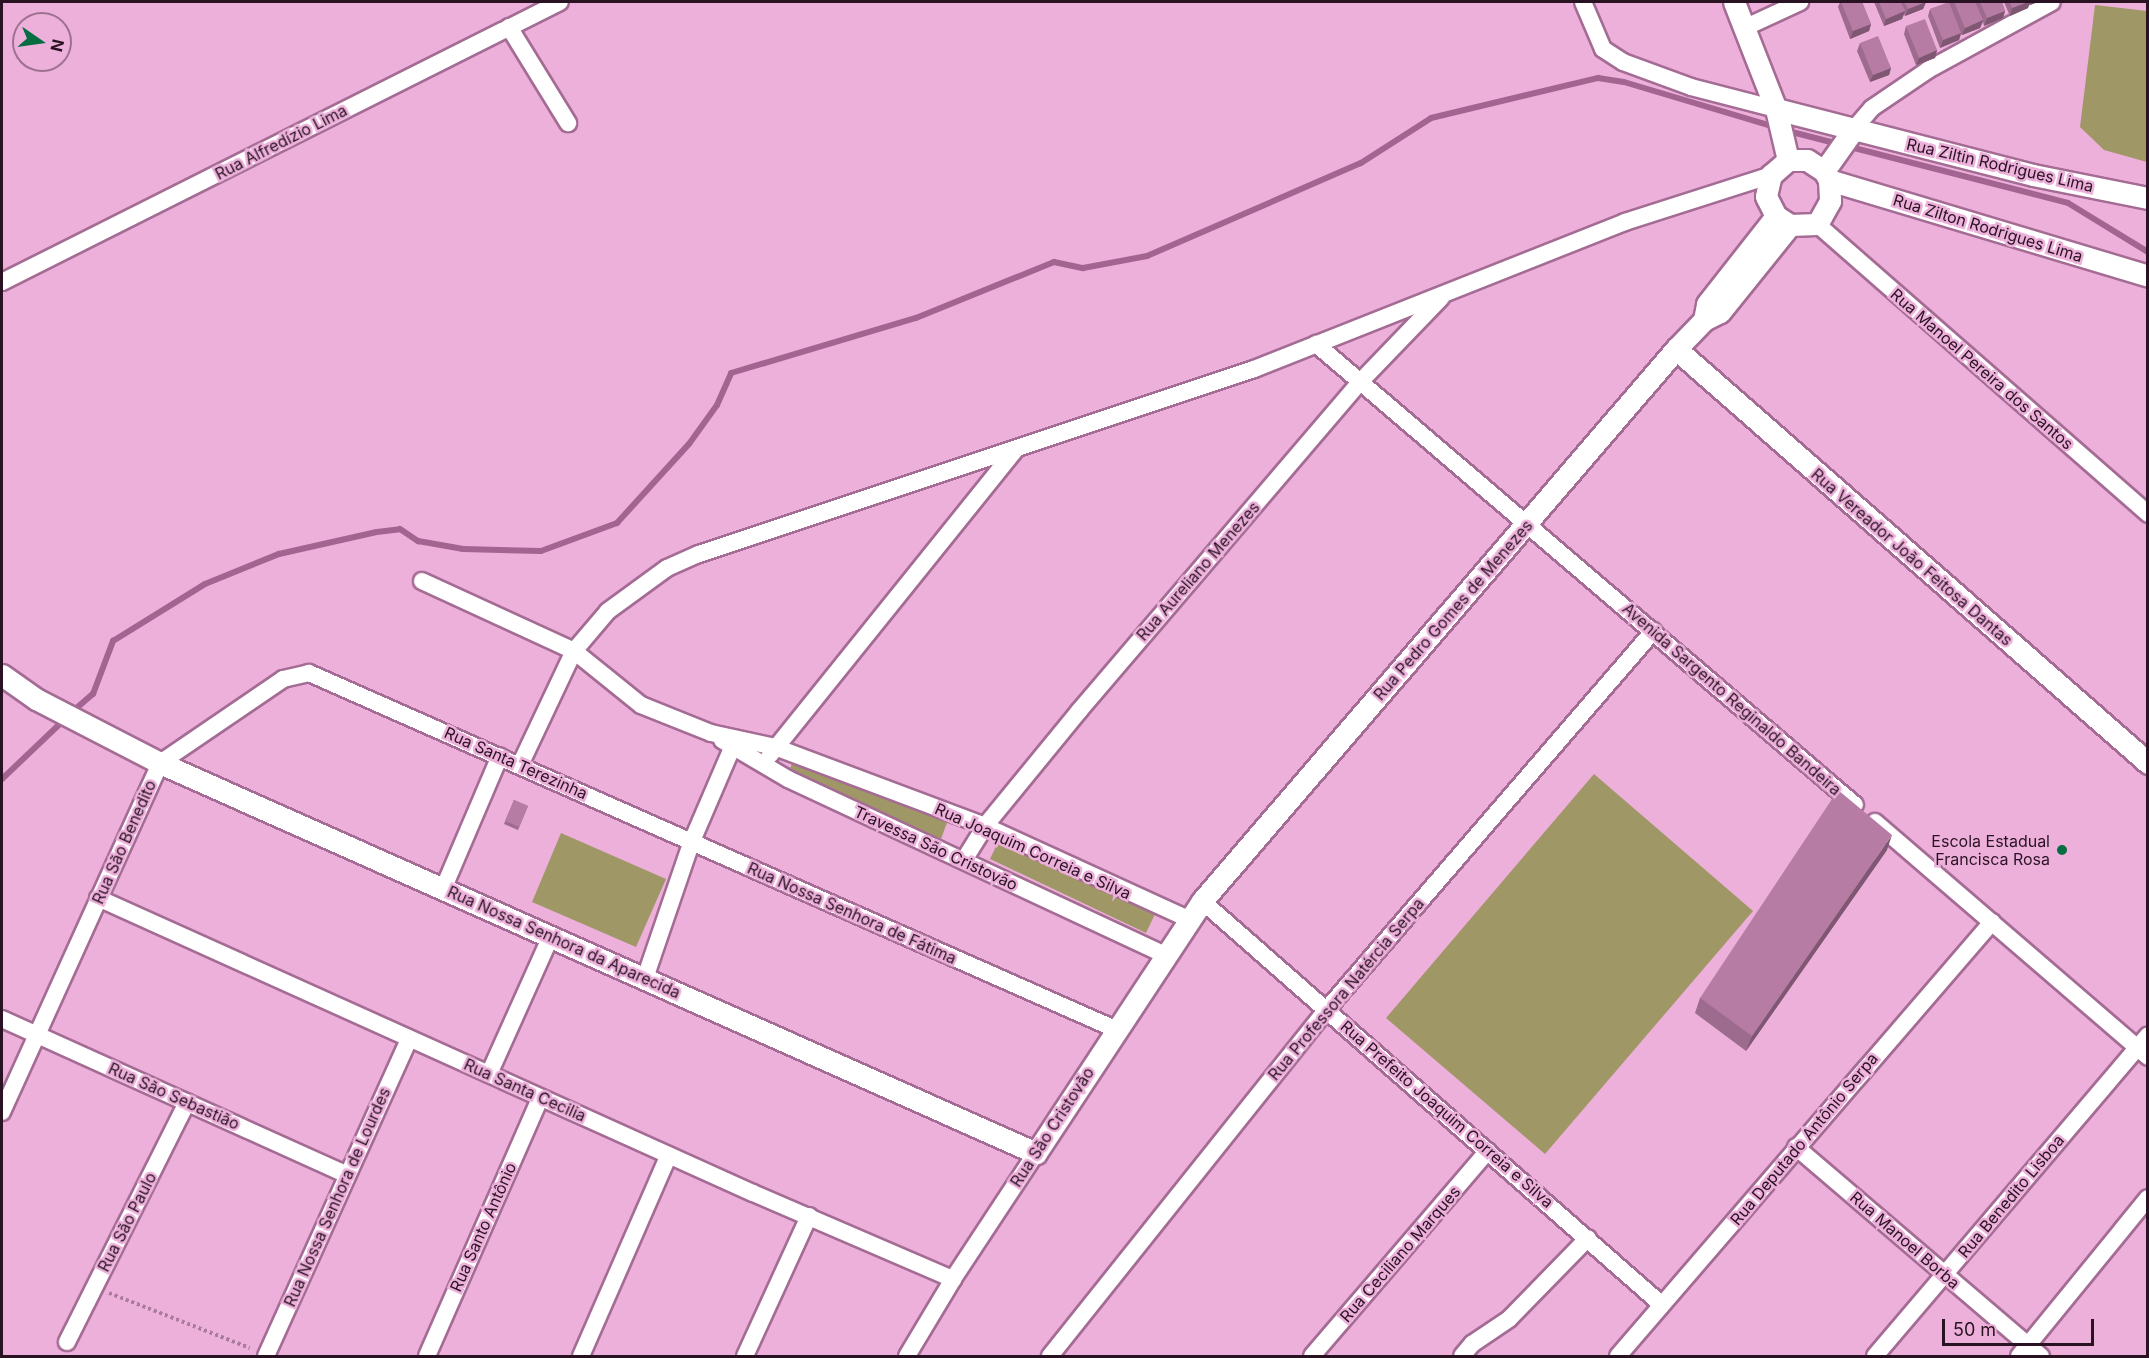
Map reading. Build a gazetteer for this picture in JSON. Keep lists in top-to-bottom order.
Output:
{
  "streets": {
    "street": [
      "Rua Alfredízio Lima",
      "Rua Ziltin Rodrigues Lima",
      "Rua Zilton Rodrigues Lima",
      "Rua Manoel Pereira dos Santos",
      "Rua Vereador João Feitosa Dantas",
      "Rua Aureliano Menezes",
      "Rua Pedro Gomes de Menezes",
      "Avenida Sargento Reginaldo Bandeira",
      "Rua Santa Terezinha",
      "Rua São Benedito",
      "Travessa São Cristovão",
      "Rua Joaquim Correia e Silva",
      "Rua Nossa Senhora de Fátima",
      "Rua Nossa Senhora da Aparecida",
      "Rua Professora Natércia Serpa",
      "Rua Santa Cecilia",
      "Rua São Sebastião",
      "Rua Prefeito Joaquim Correia e Silva",
      "Rua São Cristovão",
      "Rua Deputado Antônio Serpa",
      "Rua Benedito Lisboa",
      "Rua Nossa Senhora de Lourdes",
      "Rua São Paulo",
      "Rua Santo Antônio",
      "Rua Manoel Borba",
      "Rua Ceciliano Marques"
    ]
  },
  "crossings": [
    ["Rua Vereador João Feitosa Dantas", "Rua Pedro Gomes de Menezes"],
    ["Rua Aureliano Menezes", "Avenida Sargento Reginaldo Bandeira"],
    ["Rua Aureliano Menezes", "Travessa São Cristovão"],
    ["Rua Aureliano Menezes", "Rua Joaquim Correia e Silva"],
    ["Rua Pedro Gomes de Menezes", "Avenida Sargento Reginaldo Bandeira"],
    ["Rua Pedro Gomes de Menezes", "Rua Prefeito Joaquim Correia e Silva"],
    ["Rua Pedro Gomes de Menezes", "Rua São Cristovão"],
    ["Avenida Sargento Reginaldo Bandeira", "Rua Professora Natércia Serpa"],
    ["Avenida Sargento Reginaldo Bandeira", "Rua Deputado Antônio Serpa"],
    ["Avenida Sargento Reginaldo Bandeira", "Rua Benedito Lisboa"],
    ["Rua Santa Terezinha", "Rua São Benedito"],
    ["Rua Santa Terezinha", "Rua Nossa Senhora de Fátima"],
    ["Rua São Benedito", "Rua Nossa Senhora da Aparecida"],
    ["Rua São Benedito", "Rua Santa Cecilia"],
    ["Rua São Benedito", "Rua São Sebastião"],
    ["Travessa São Cristovão", "Rua Joaquim Correia e Silva"],
    ["Travessa São Cristovão", "Rua São Cristovão"],
    ["Rua Joaquim Correia e Silva", "Rua São Cristovão"],
    ["Rua Nossa Senhora de Fátima", "Rua São Cristovão"],
    ["Rua Nossa Senhora da Aparecida", "Rua São Cristovão"],
    ["Rua Professora Natércia Serpa", "Rua Prefeito Joaquim Correia e Silva"],
    ["Rua Santa Cecilia", "Rua São Cristovão"],
    ["Rua Santa Cecilia", "Rua Nossa Senhora de Lourdes"],
    ["Rua Santa Cecilia", "Rua Santo Antônio"],
    ["Rua São Sebastião", "Rua Nossa Senhora de Lourdes"],
    ["Rua São Sebastião", "Rua São Paulo"],
    ["Rua Prefeito Joaquim Correia e Silva", "Rua São Cristovão"],
    ["Rua Prefeito Joaquim Correia e Silva", "Rua Deputado Antônio Serpa"],
    ["Rua Prefeito Joaquim Correia e Silva", "Rua Ceciliano Marques"],
    ["Rua Deputado Antônio Serpa", "Rua Manoel Borba"],
    ["Rua Benedito Lisboa", "Rua Manoel Borba"]
  ],
  "places": ["Escola Estadual Francisca Rosa"],
  "scale_bar": "50 m",
  "north": "right"
}
